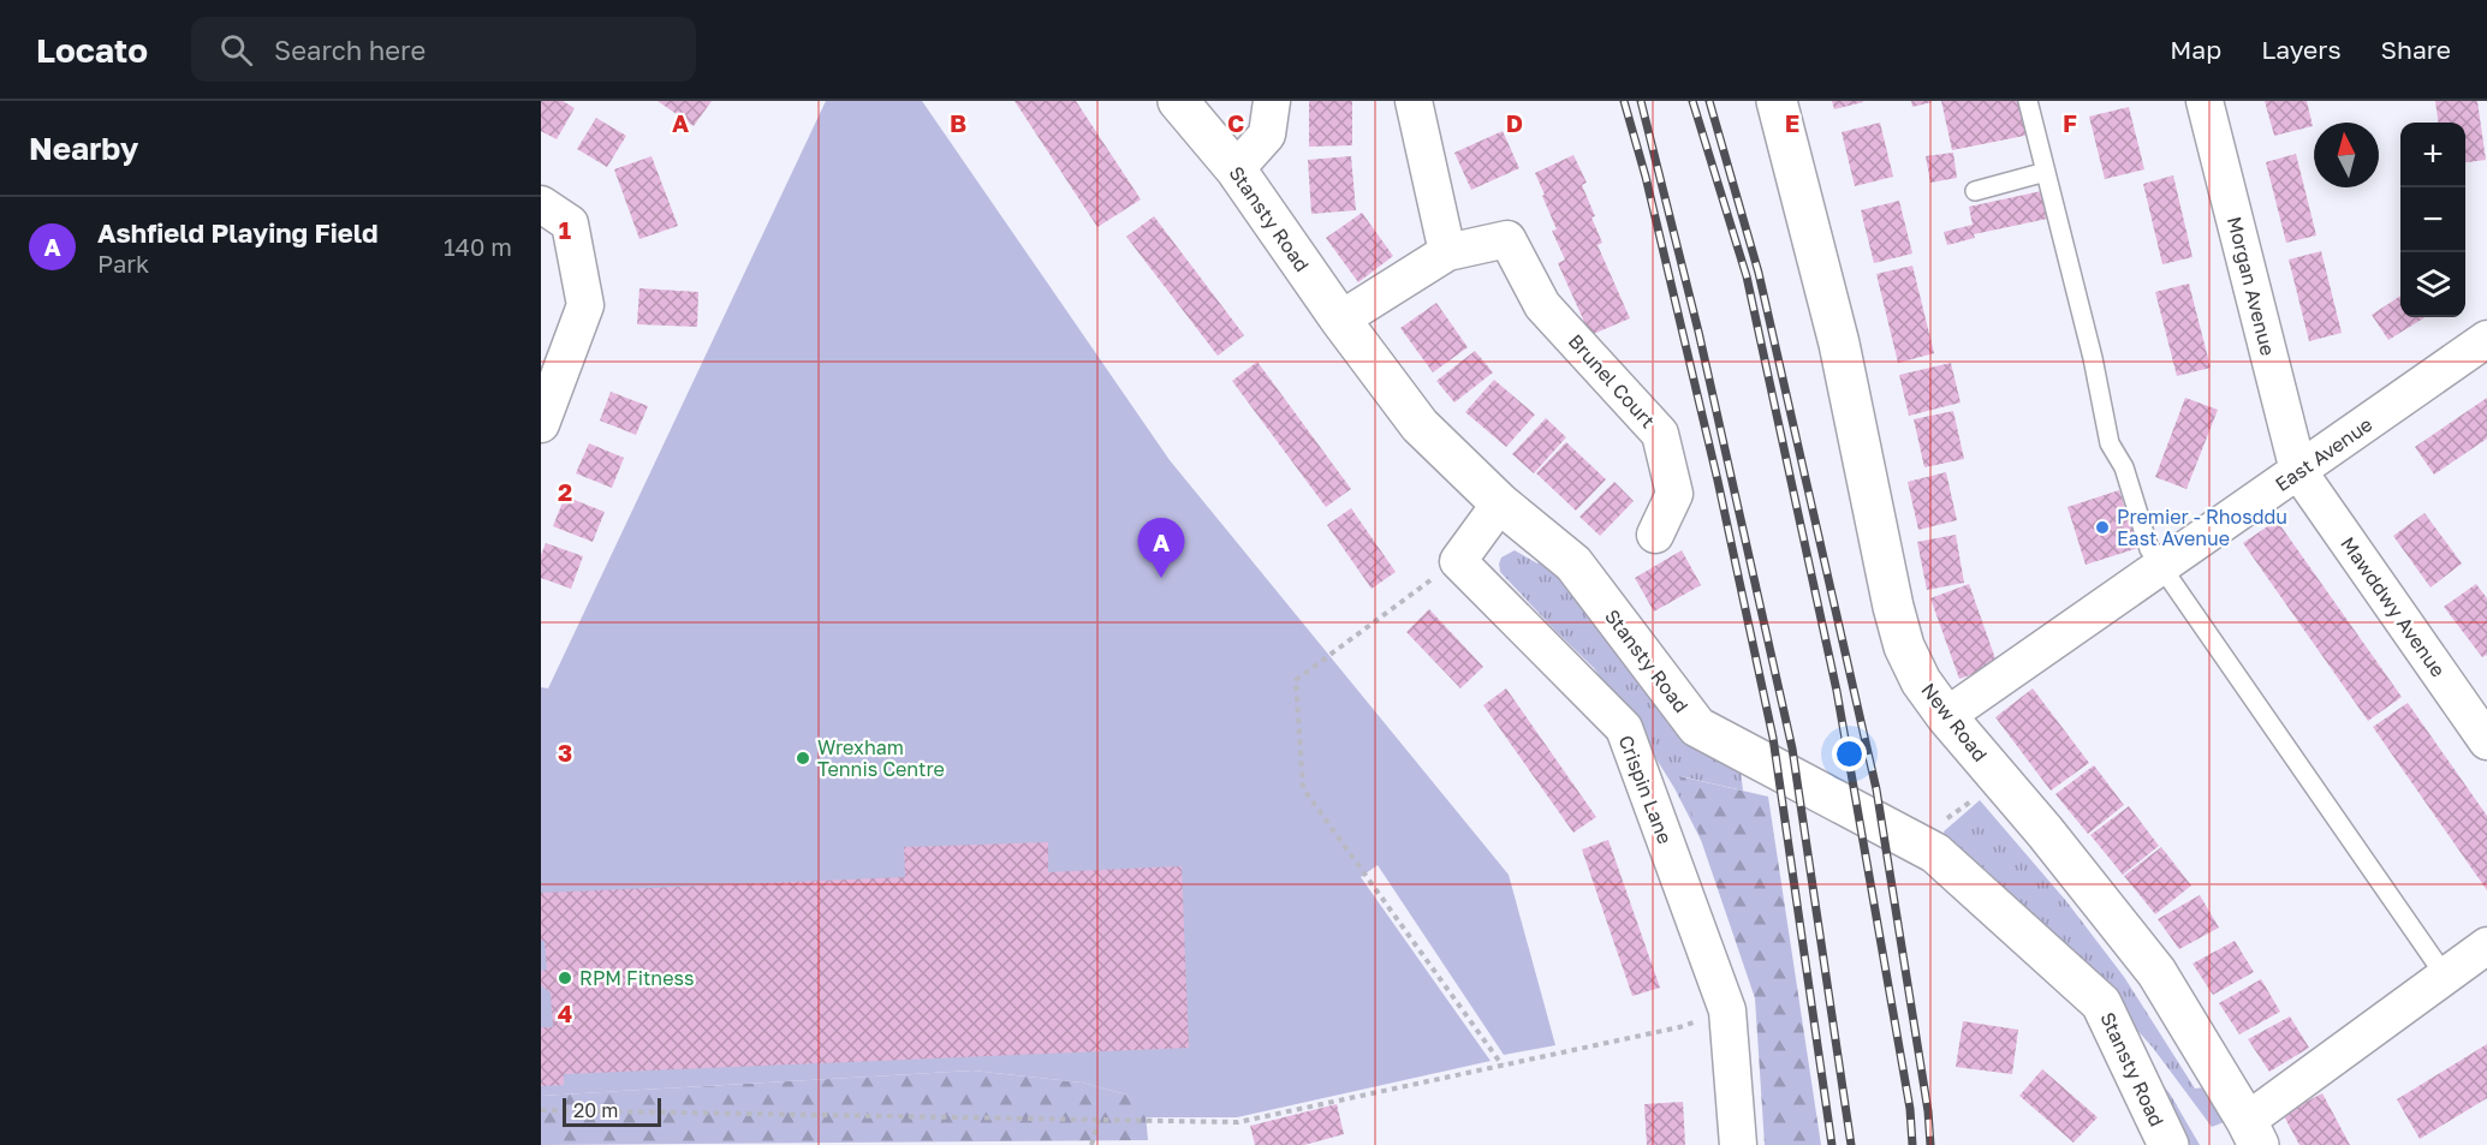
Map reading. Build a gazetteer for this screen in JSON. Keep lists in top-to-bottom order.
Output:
{
  "streets": {
    "main road": ["Stansty Road", "New Road"],
    "street": [
      "Morgan Avenue",
      "Brunel Court",
      "East Avenue",
      "Mawddwy Avenue",
      "Crispin Lane"
    ]
  },
  "crossings": [
    ["Stansty Road", "Brunel Court"],
    ["Morgan Avenue", "East Avenue"],
    ["Morgan Avenue", "Mawddwy Avenue"],
    ["East Avenue", "Mawddwy Avenue"],
    ["East Avenue", "New Road"]
  ],
  "places": ["Premier - Rhosddu East Avenue", "Wrexham Tennis Centre", "RPM Fitness"],
  "scale_bar": "20 m",
  "north": "top",
  "page": {
    "header": "Locato",
    "search": "Search here",
    "nav": ["Map", "Layers", "Share"],
    "heading": "Nearby",
    "map_buttons": ["+", "−"],
    "list": [
      {
        "mark": "A",
        "name": "Ashfield Playing Field",
        "note": "Park",
        "value": "140 m"
      }
    ],
    "pins": "A",
    "scale": "20 m"
  },
  "grid": {
    "columns": [
      "A",
      "B",
      "C",
      "D",
      "E",
      "F"
    ],
    "rows": [
      "1",
      "2",
      "3",
      "4"
    ]
  }
}
